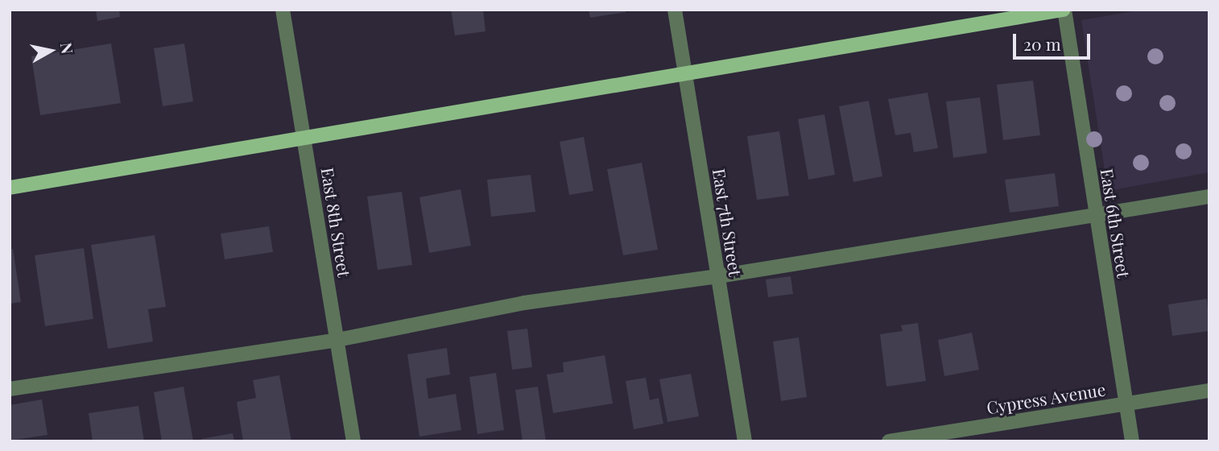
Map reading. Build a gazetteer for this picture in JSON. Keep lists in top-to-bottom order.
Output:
{
  "streets": {
    "street": [
      "East 8th Street",
      "East 7th Street",
      "East 6th Street",
      "Cypress Avenue"
    ]
  },
  "crossings": [
    ["East 6th Street", "Cypress Avenue"]
  ],
  "scale_bar": "20 m",
  "north": "right"
}
